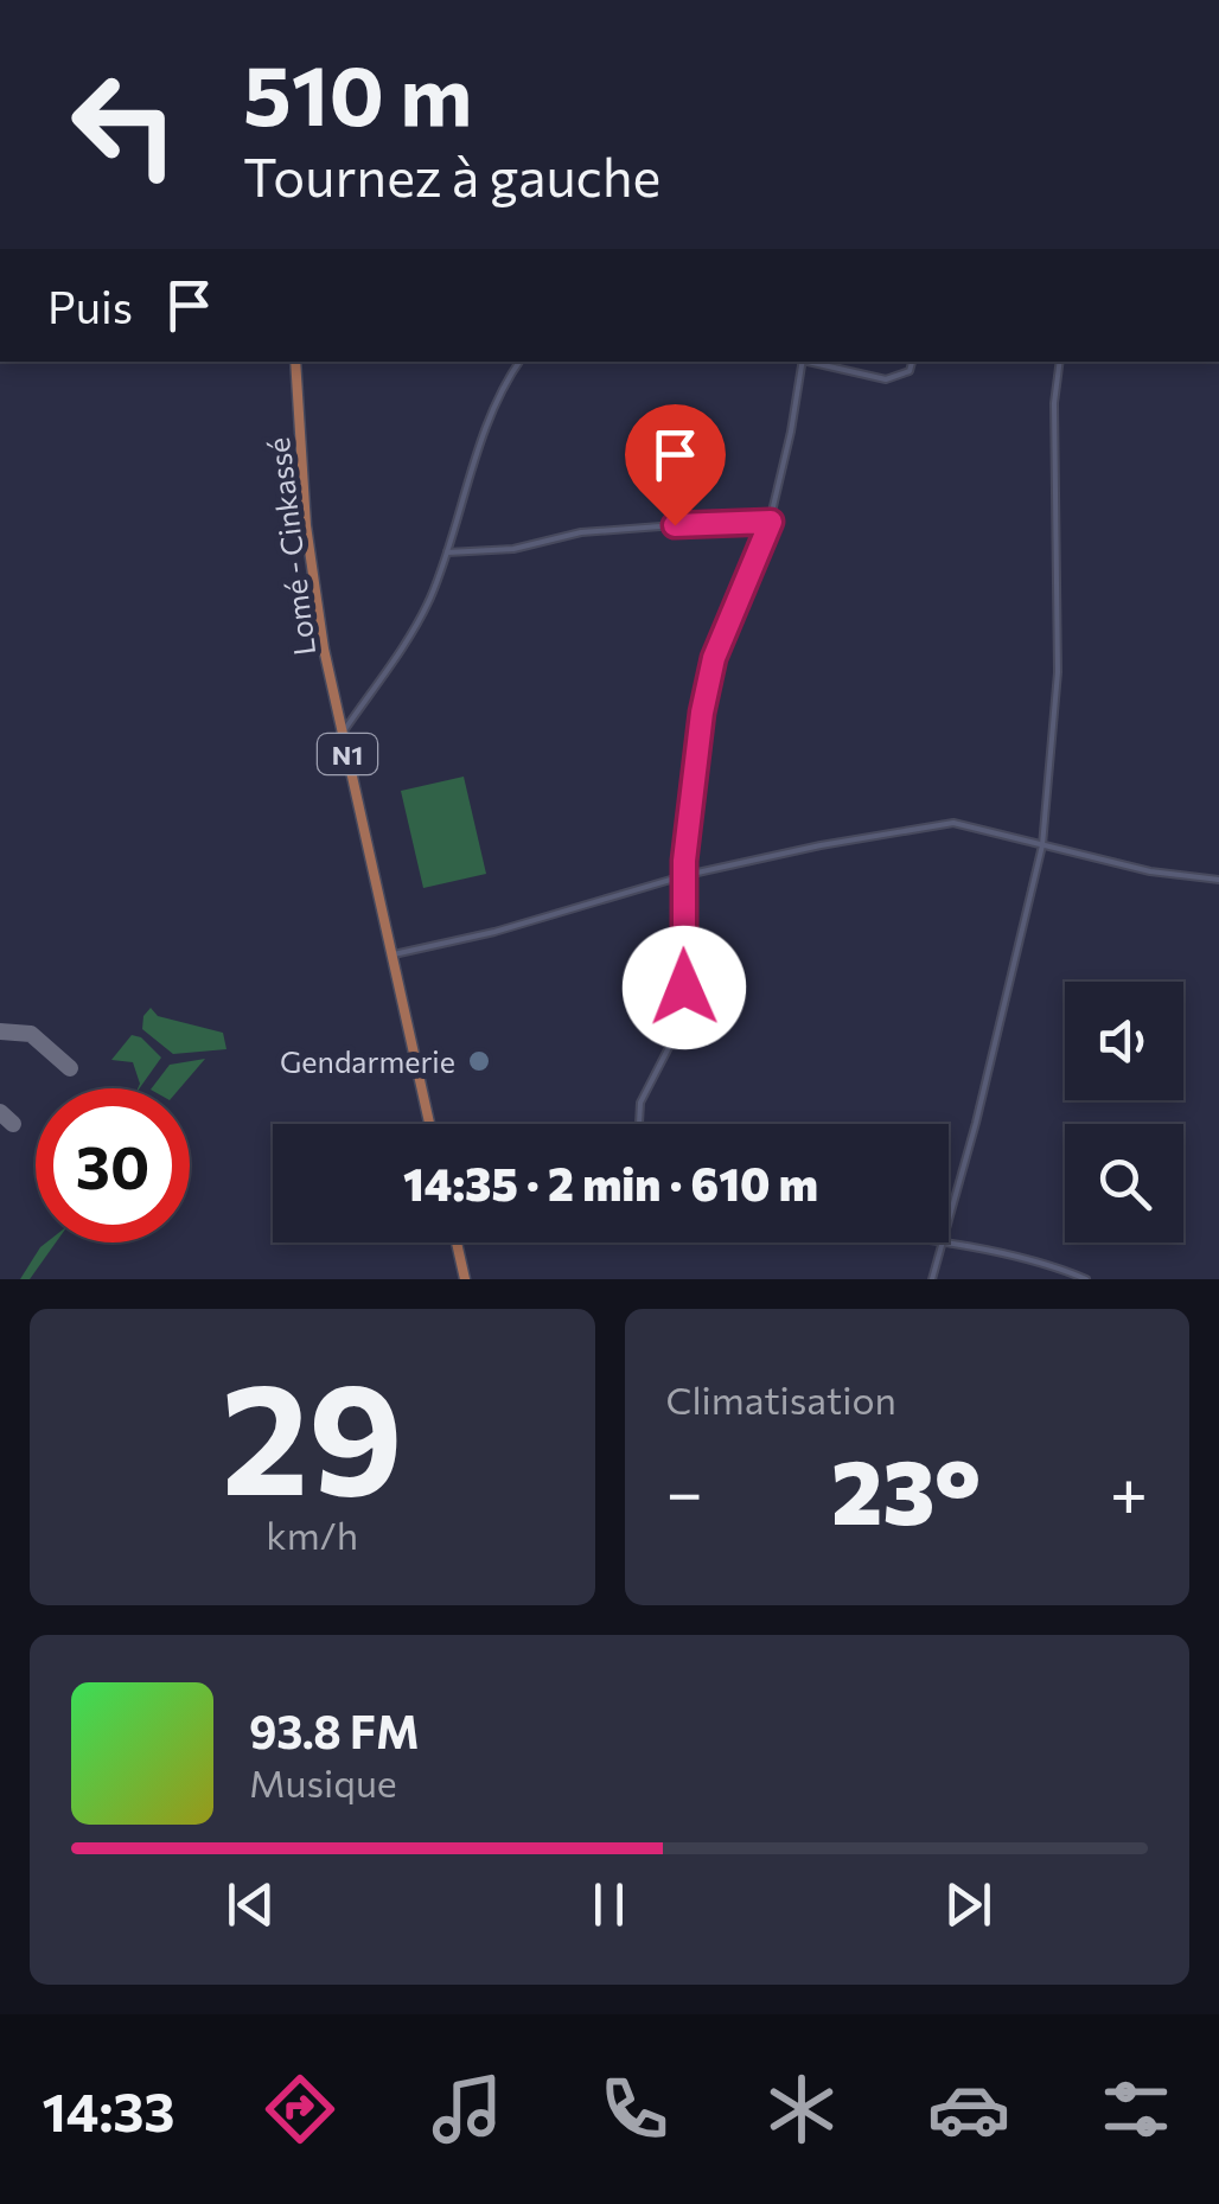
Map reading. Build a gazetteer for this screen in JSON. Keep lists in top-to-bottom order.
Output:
{
  "streets": {
    "highway": ["Lomé - Cinkassé", "N1"]
  },
  "places": ["Gendarmerie"],
  "page": {
    "turn": ["510 m", "Tournez à gauche"],
    "then": "Puis",
    "limit": "30",
    "trip": "14:35 · 2 min · 610 m",
    "tile": [
      ["29", "km/h"],
      "Climatisation"
    ],
    "heat": ["−", "23°", "+"],
    "song": ["93.8 FM", "Musique"],
    "tabs": "14:33"
  }
}
